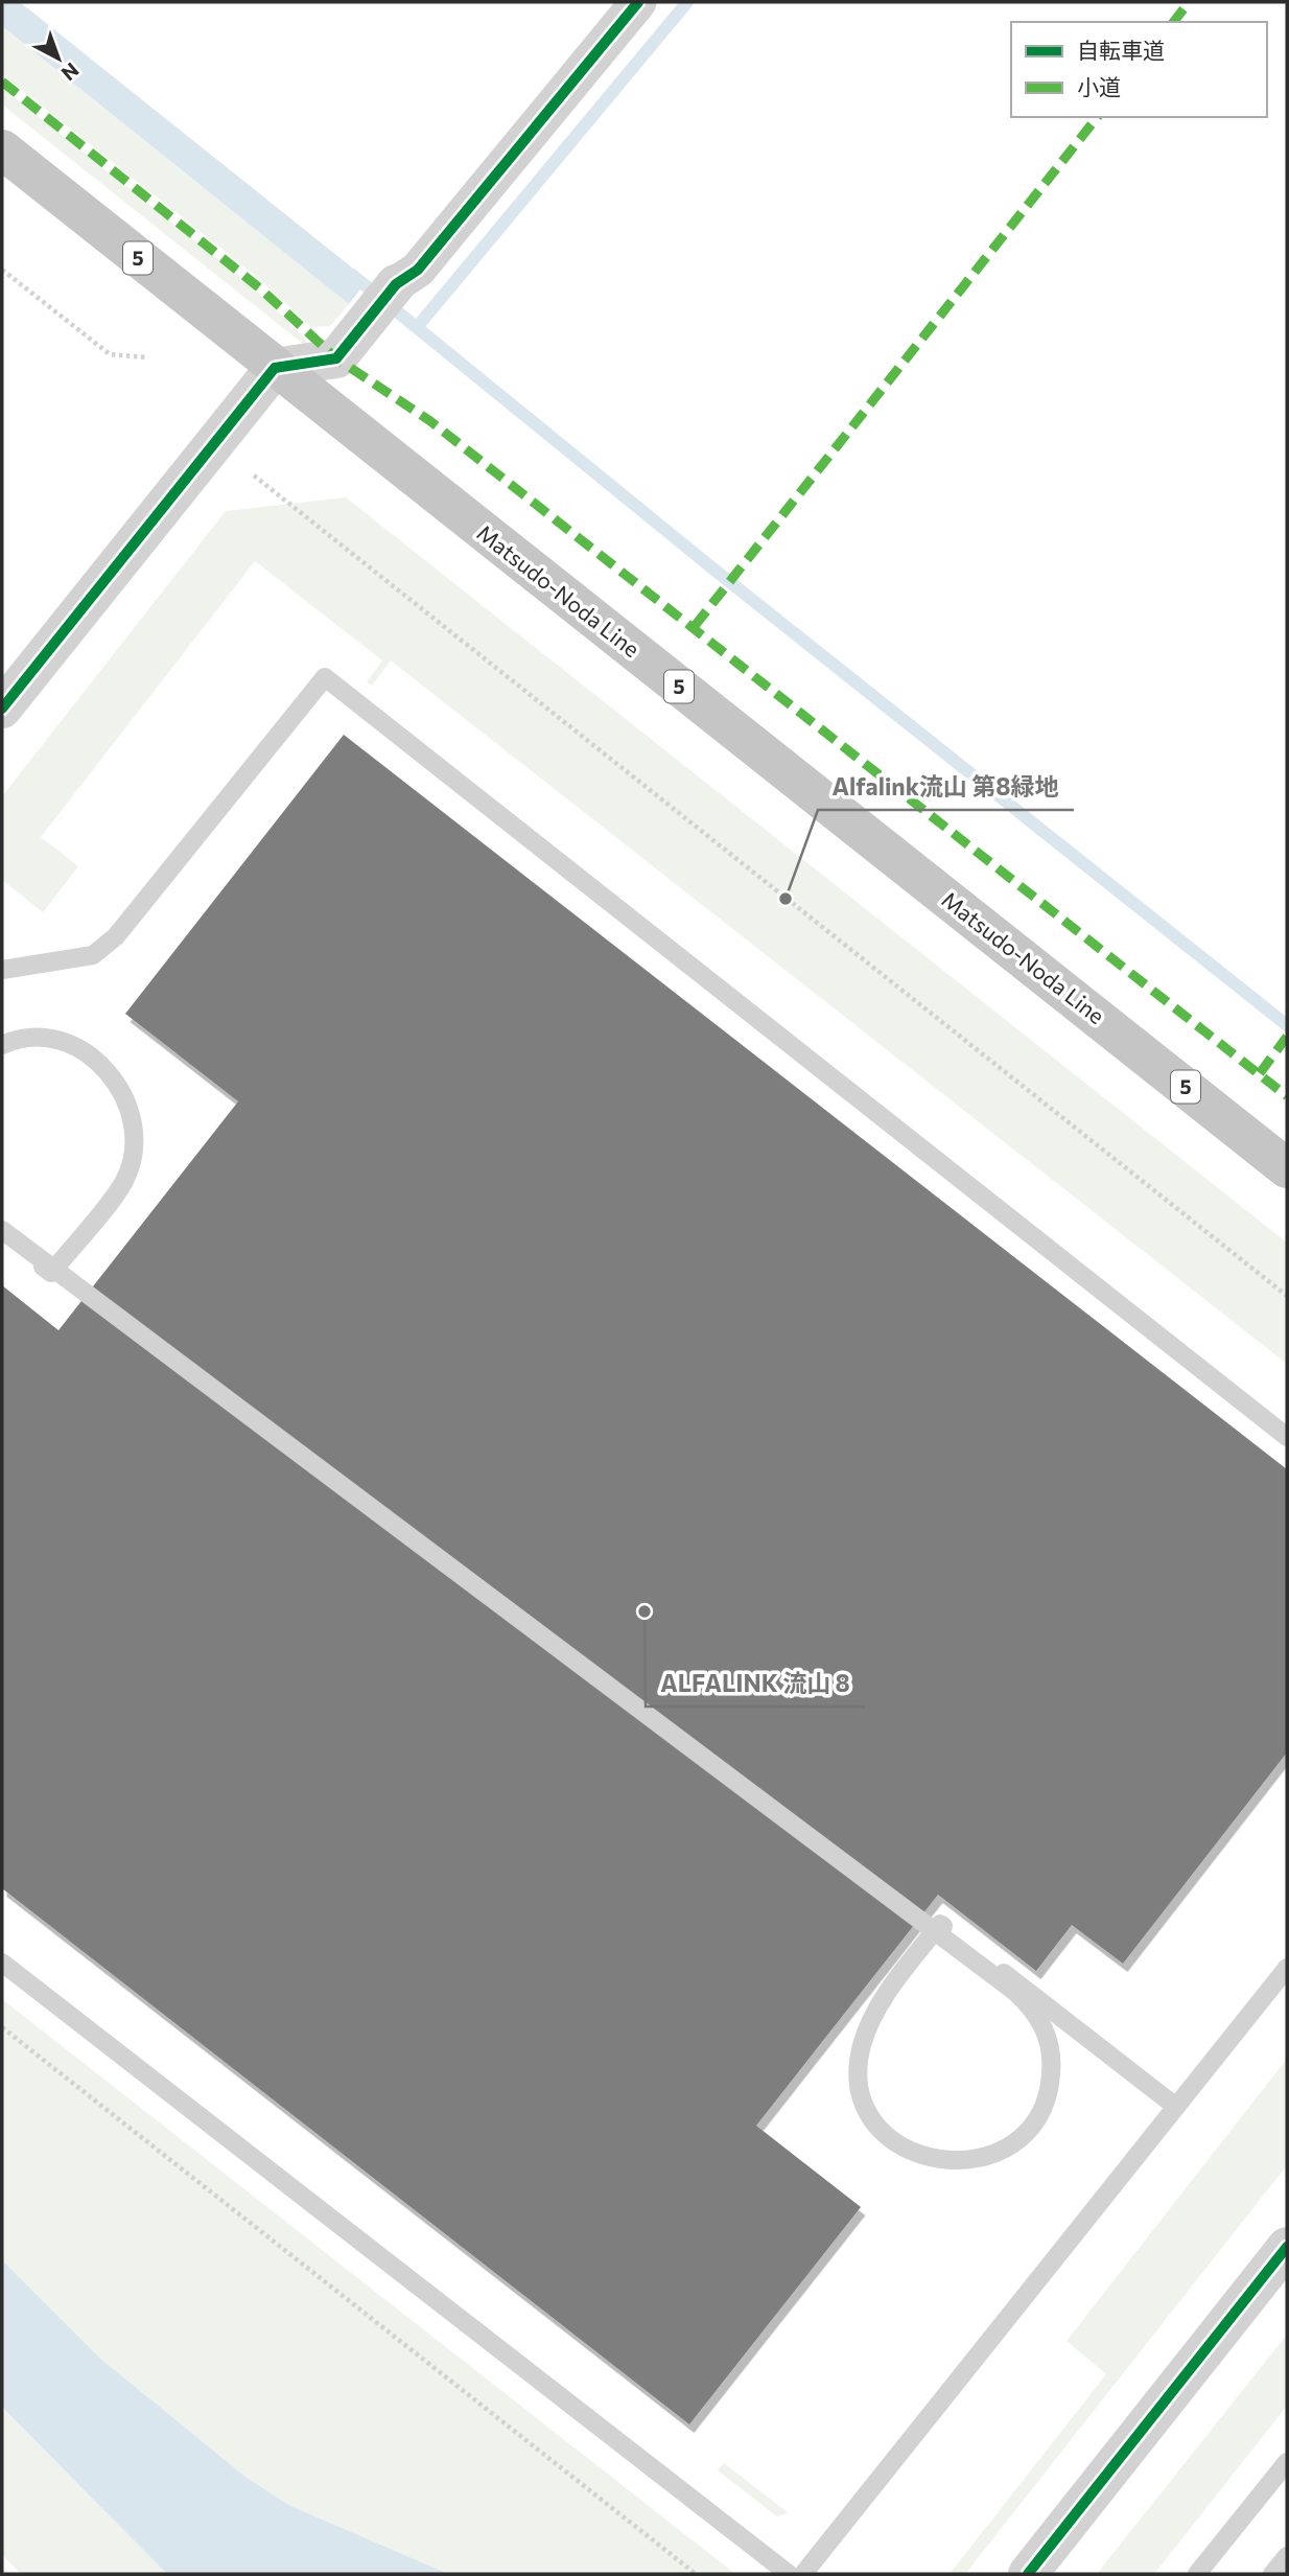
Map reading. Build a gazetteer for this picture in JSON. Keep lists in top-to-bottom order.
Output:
{
  "streets": {
    "main road": ["5", "Matsudo-Noda Line"]
  },
  "places": ["Alfalink流山 第8緑地", "ALFALINK 流山 8"],
  "legend": ["自転車道", "小道"],
  "north": "bottom right"
}
